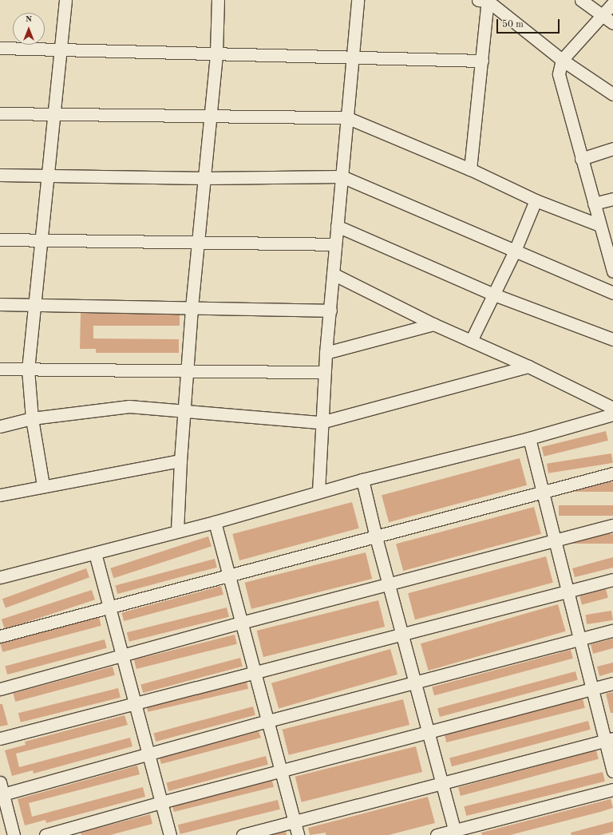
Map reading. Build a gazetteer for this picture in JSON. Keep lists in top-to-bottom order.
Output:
{
  "scale_bar": "50 m",
  "north": "top"
}
